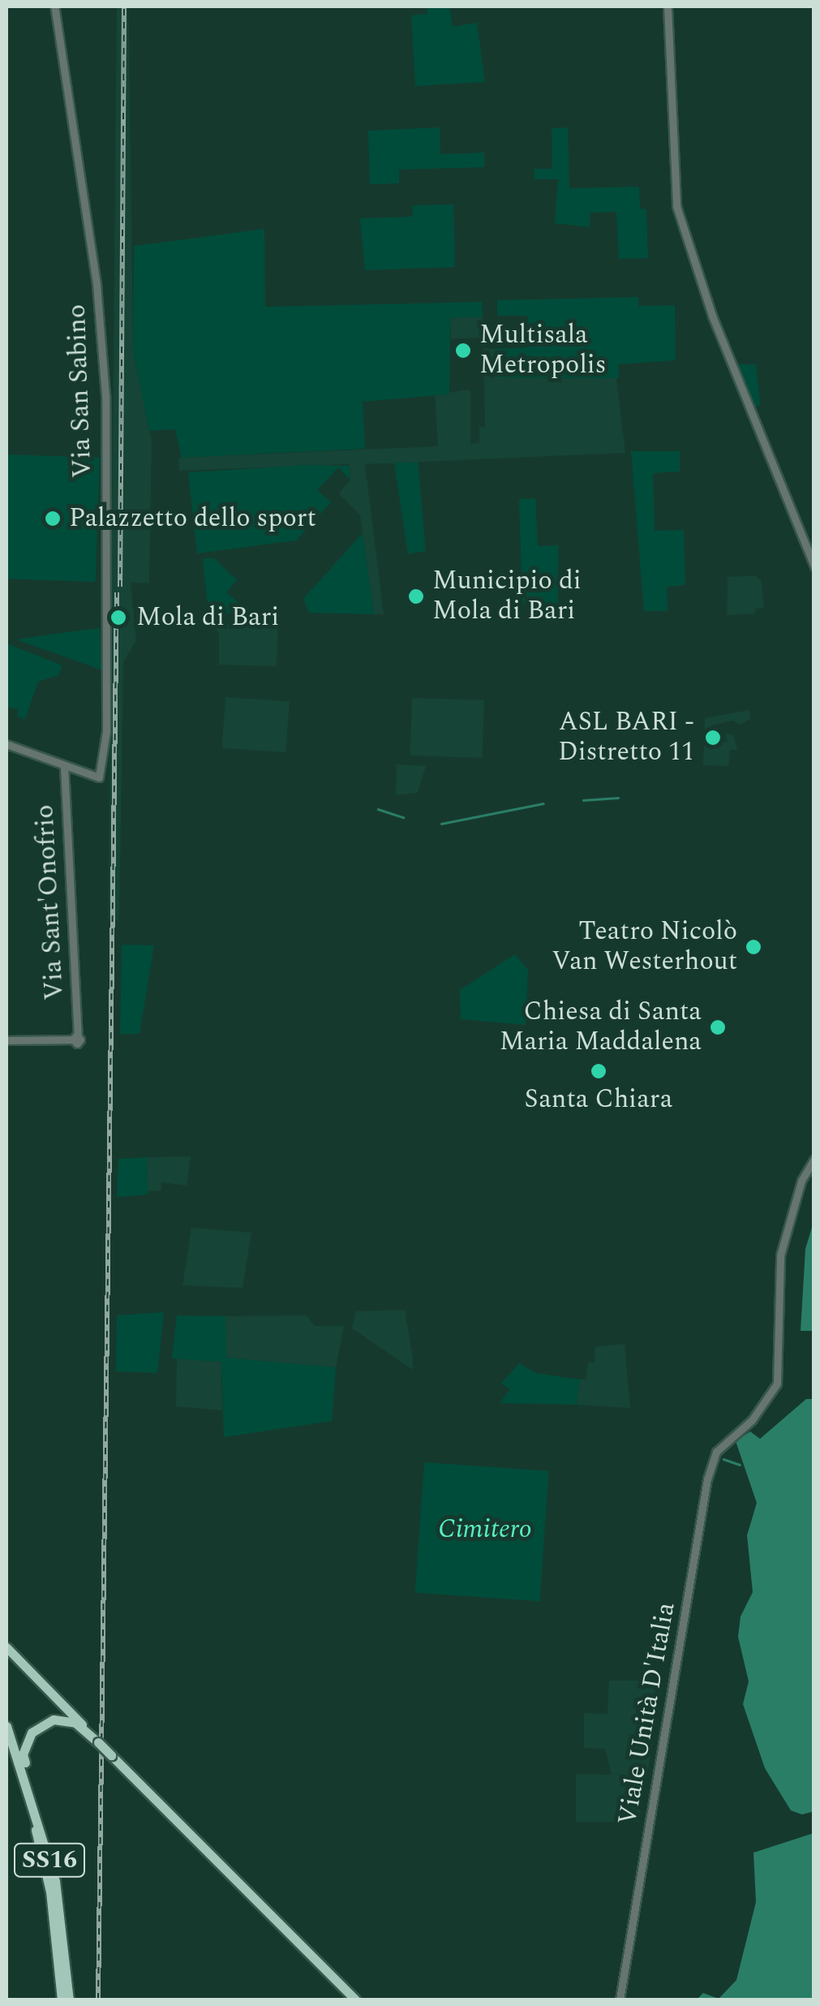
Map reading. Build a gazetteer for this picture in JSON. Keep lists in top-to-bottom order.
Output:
{
  "streets": {
    "highway": ["SS16"],
    "street": ["Via San Sabino", "Via Sant'Onofrio", "Viale Unità D'Italia"]
  },
  "crossings": [
    ["Via San Sabino", "Via Sant'Onofrio"]
  ],
  "parks": ["Cimitero"],
  "places": [
    "Multisala Metropolis",
    "Palazzetto dello sport",
    "Municipio di Mola di Bari",
    "Mola di Bari",
    "ASL BARI - Distretto 11",
    "Teatro Nicolò Van Westerhout",
    "Chiesa di Santa Maria Maddalena",
    "Santa Chiara"
  ]
}
